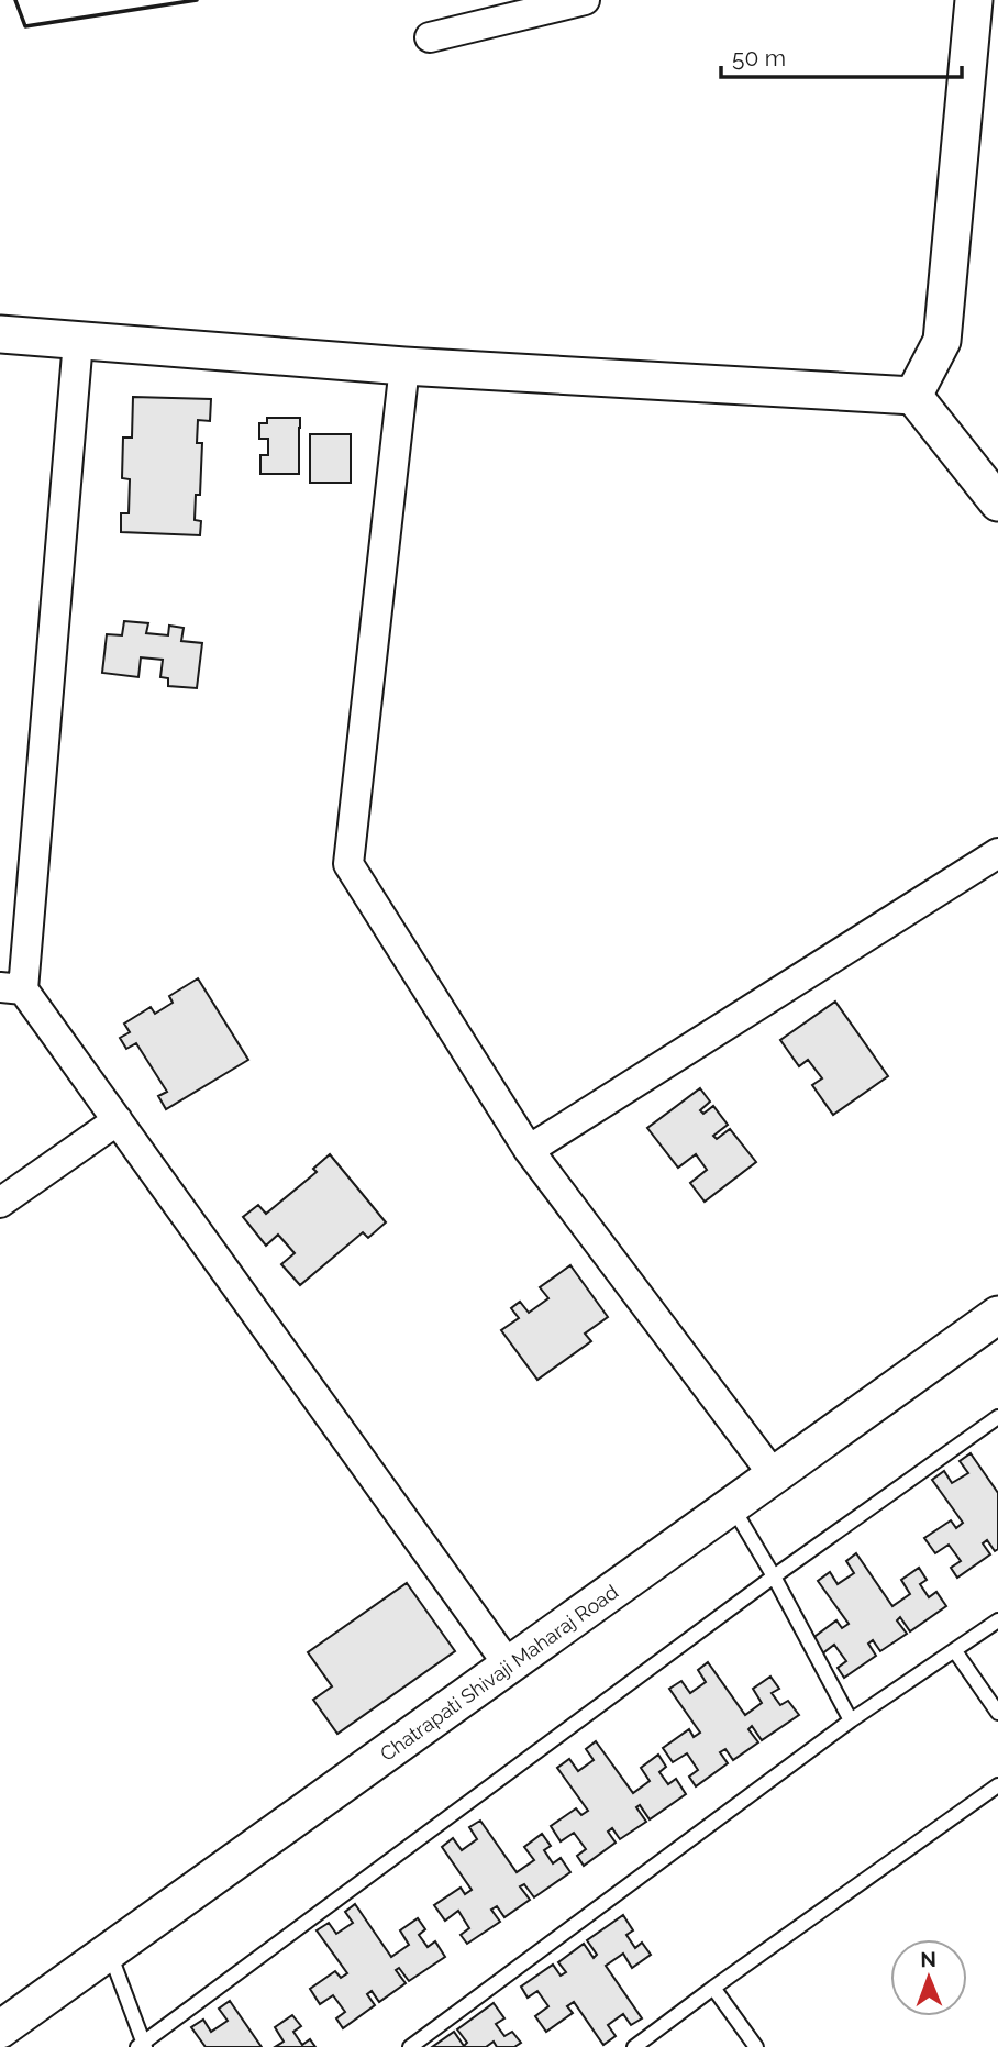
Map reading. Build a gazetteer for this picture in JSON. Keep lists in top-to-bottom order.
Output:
{
  "streets": {
    "street": ["Chatrapati Shivaji Maharaj Road"]
  },
  "scale_bar": "50 m",
  "north": "top"
}
